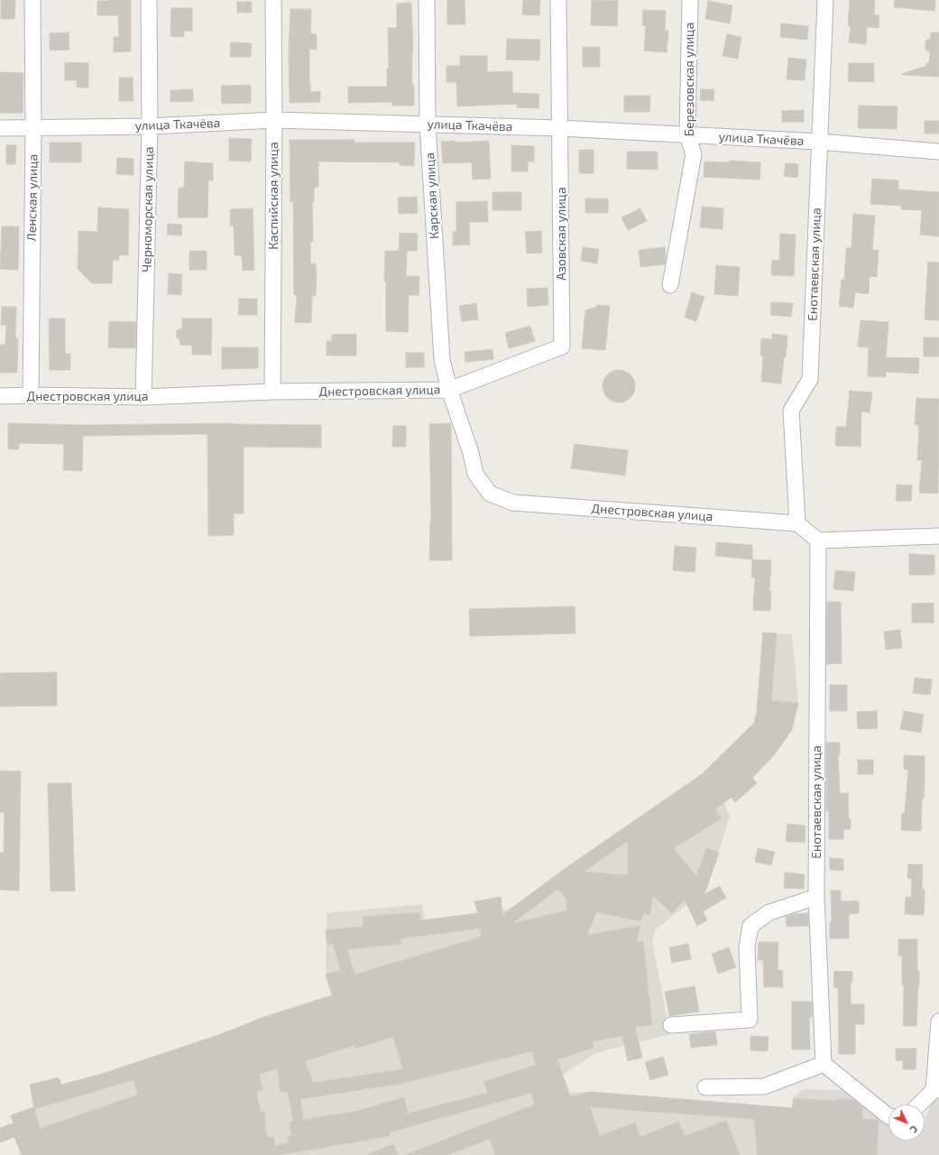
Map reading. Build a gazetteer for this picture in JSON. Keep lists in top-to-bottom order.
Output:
{
  "streets": {
    "street": [
      "Березовская улица",
      "улица Ткачёва",
      "Каспийская улица",
      "Карская улица",
      "Ленская улица",
      "Черноморская улица",
      "Азовская улица",
      "Енотаевская улица",
      "Днестровская улица"
    ]
  },
  "crossings": [
    ["Березовская улица", "улица Ткачёва"],
    ["улица Ткачёва", "Каспийская улица"],
    ["улица Ткачёва", "Карская улица"],
    ["улица Ткачёва", "Ленская улица"],
    ["улица Ткачёва", "Черноморская улица"],
    ["улица Ткачёва", "Азовская улица"],
    ["улица Ткачёва", "Енотаевская улица"],
    ["Каспийская улица", "Днестровская улица"],
    ["Карская улица", "Азовская улица"],
    ["Карская улица", "Днестровская улица"],
    ["Ленская улица", "Днестровская улица"],
    ["Черноморская улица", "Днестровская улица"],
    ["Азовская улица", "Днестровская улица"],
    ["Енотаевская улица", "Днестровская улица"]
  ],
  "north": "bottom right"
}
